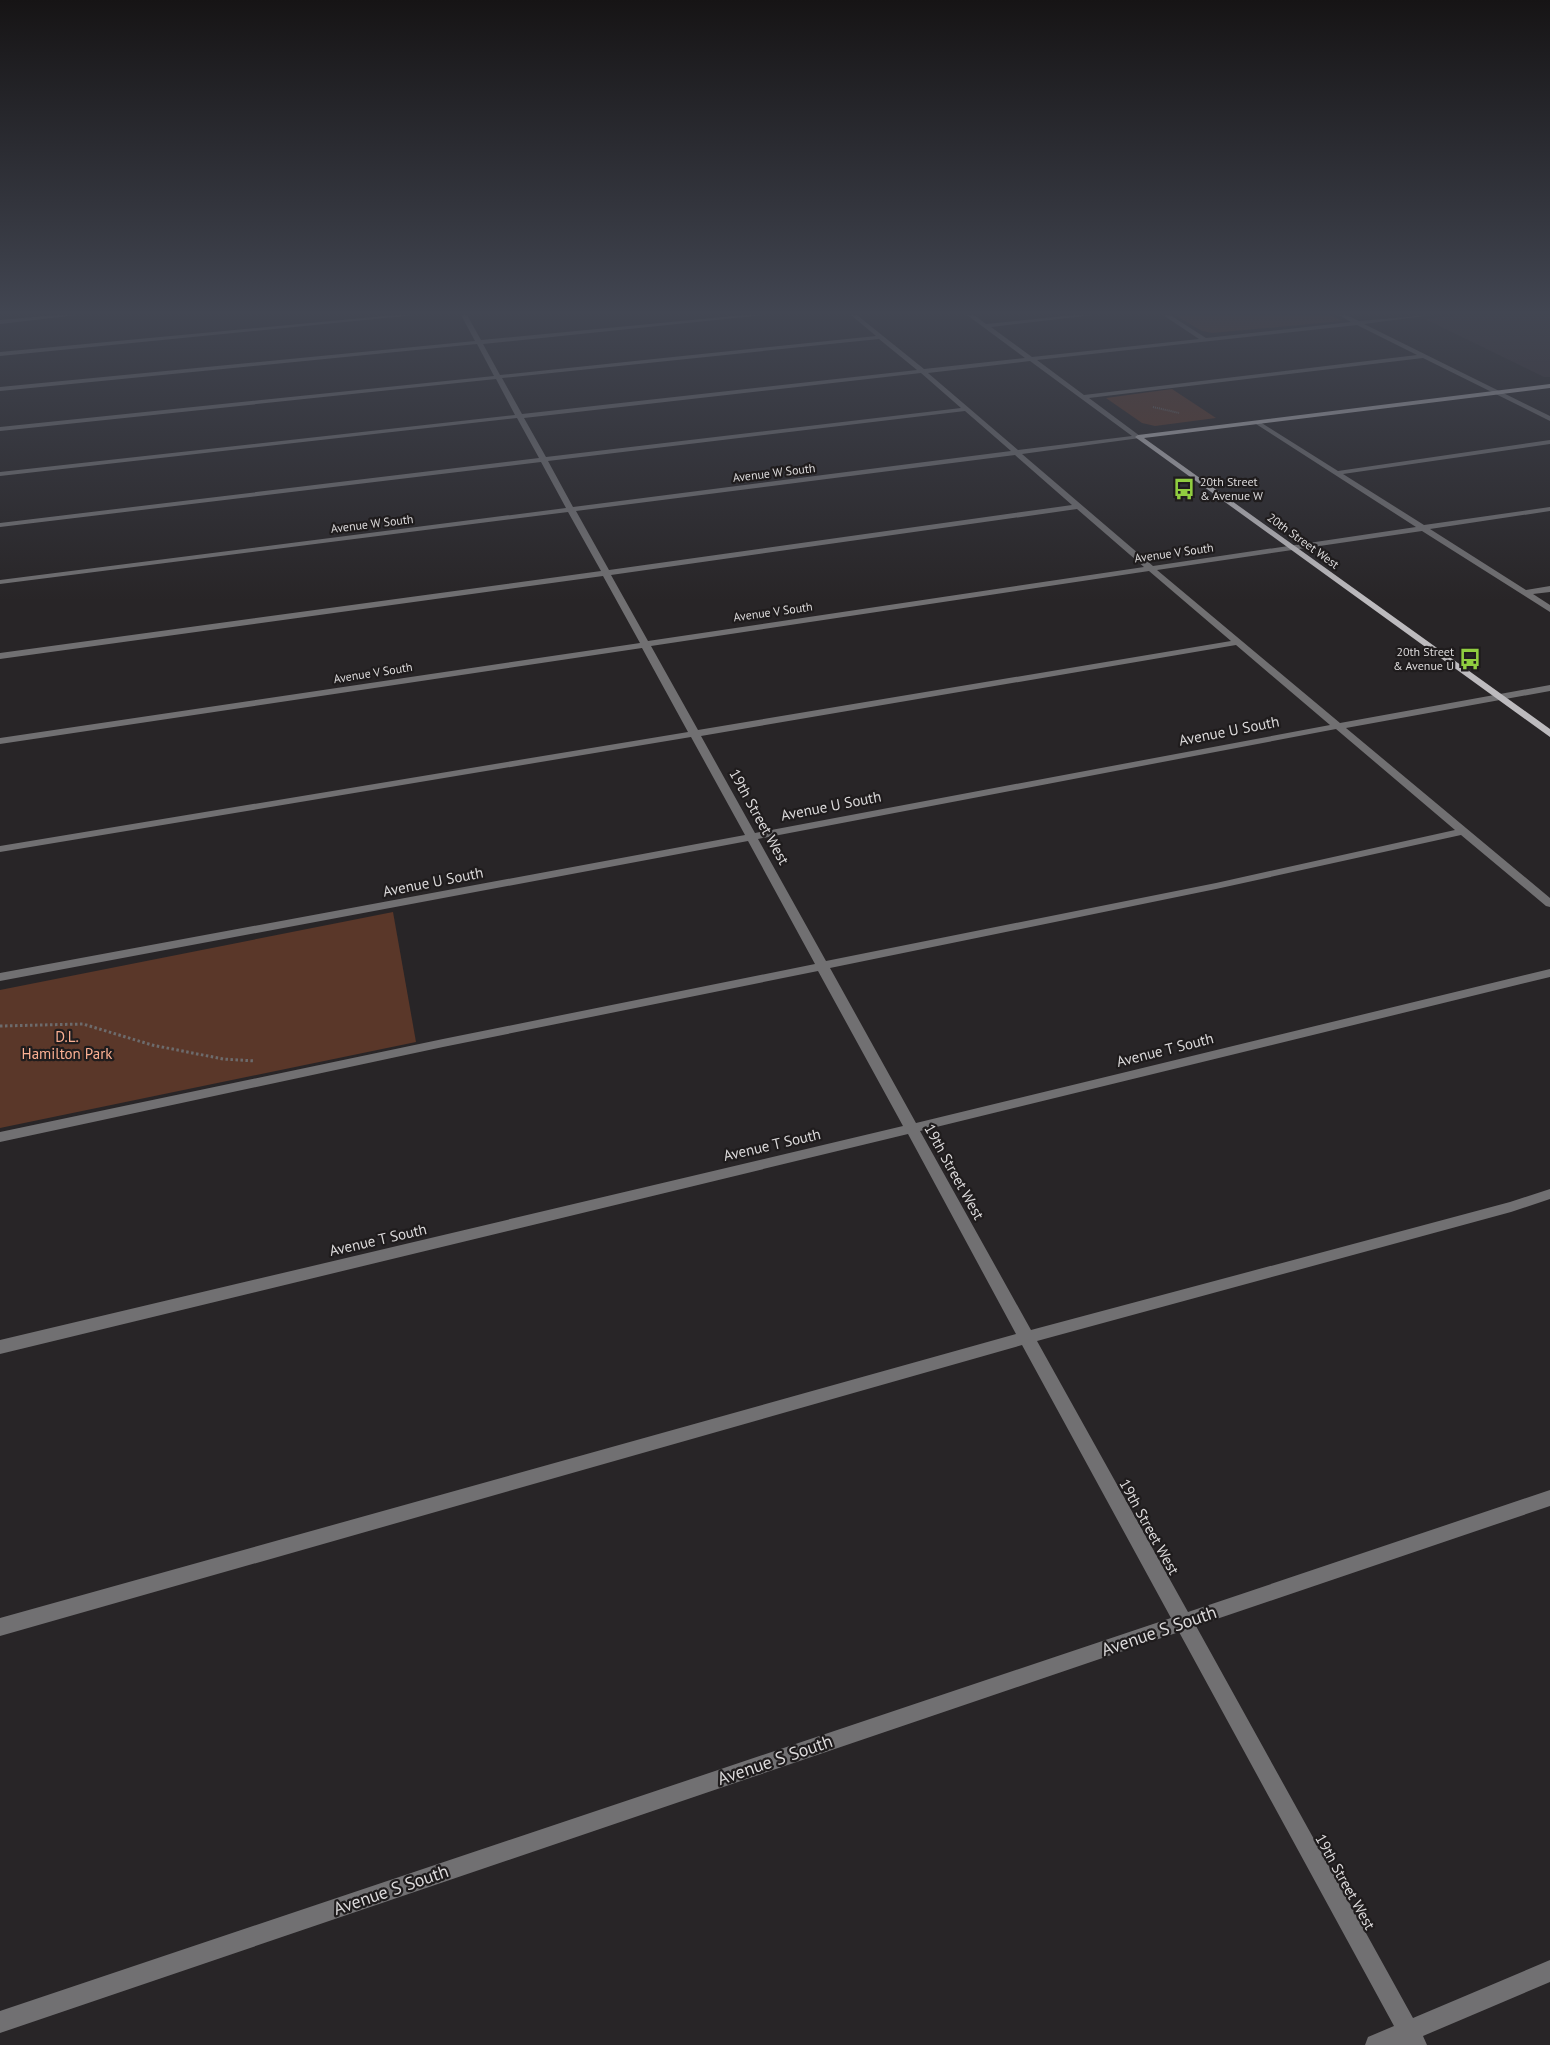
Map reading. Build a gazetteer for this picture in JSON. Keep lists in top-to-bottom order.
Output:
{
  "streets": {
    "main road": ["Avenue W South", "20th Street West"],
    "street": [
      "Avenue V South",
      "Avenue U South",
      "19th Street West",
      "Avenue T South",
      "Avenue S South"
    ]
  },
  "crossings": [
    ["Avenue W South", "20th Street West"],
    ["Avenue W South", "19th Street West"],
    ["20th Street West", "Avenue V South"],
    ["20th Street West", "Avenue U South"],
    ["Avenue V South", "19th Street West"],
    ["Avenue U South", "19th Street West"],
    ["19th Street West", "Avenue T South"],
    ["19th Street West", "Avenue S South"]
  ],
  "parks": ["D.L. Hamilton Park"],
  "places": {
    "bus stop": ["20th Street & Avenue W", "20th Street & Avenue U"]
  }
}
